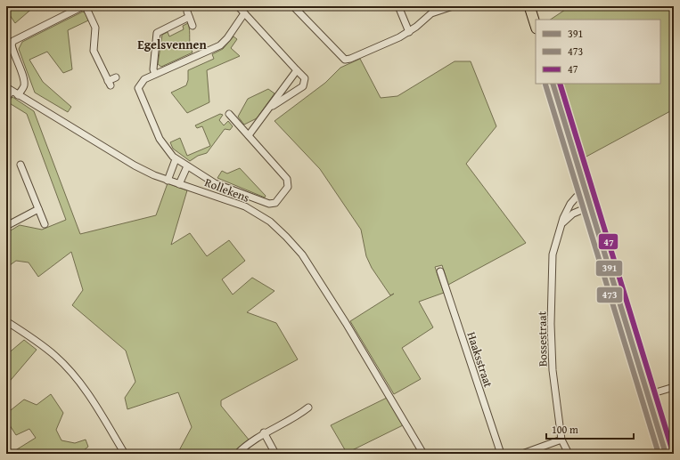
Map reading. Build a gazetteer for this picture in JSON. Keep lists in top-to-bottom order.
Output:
{
  "streets": {
    "street": ["Rollekens", "Bossestraat", "Haaksstraat"]
  },
  "districts": ["Egelsvennen"],
  "lines": ["transit line 391", "transit line 47", "transit line 473"],
  "legend": ["391", "473", "47"],
  "scale_bar": "100 m"
}
